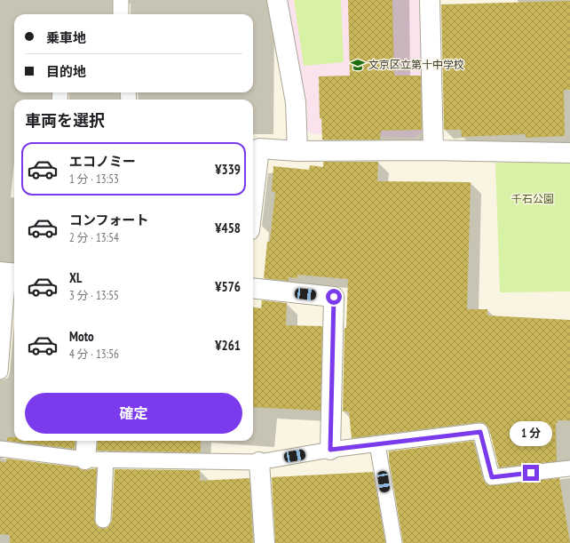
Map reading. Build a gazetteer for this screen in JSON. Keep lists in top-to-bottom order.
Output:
{
  "parks": ["千石公園"],
  "places": {
    "school or university": ["文京区立第十中学校"]
  },
  "page": {
    "banner": ["乗車地", "目的地"],
    "heading": "車両を選択",
    "list": [
      {
        "name": "エコノミー",
        "note": "1 分 · 13:53",
        "value": "¥339"
      },
      {
        "name": "コンフォート",
        "note": "2 分 · 13:54",
        "value": "¥458"
      },
      {
        "name": "XL",
        "note": "3 分 · 13:55",
        "value": "¥576"
      },
      {
        "name": "Moto",
        "note": "4 分 · 13:56",
        "value": "¥261"
      }
    ],
    "buttons": "確定",
    "bubble": "1 分"
  }
}
